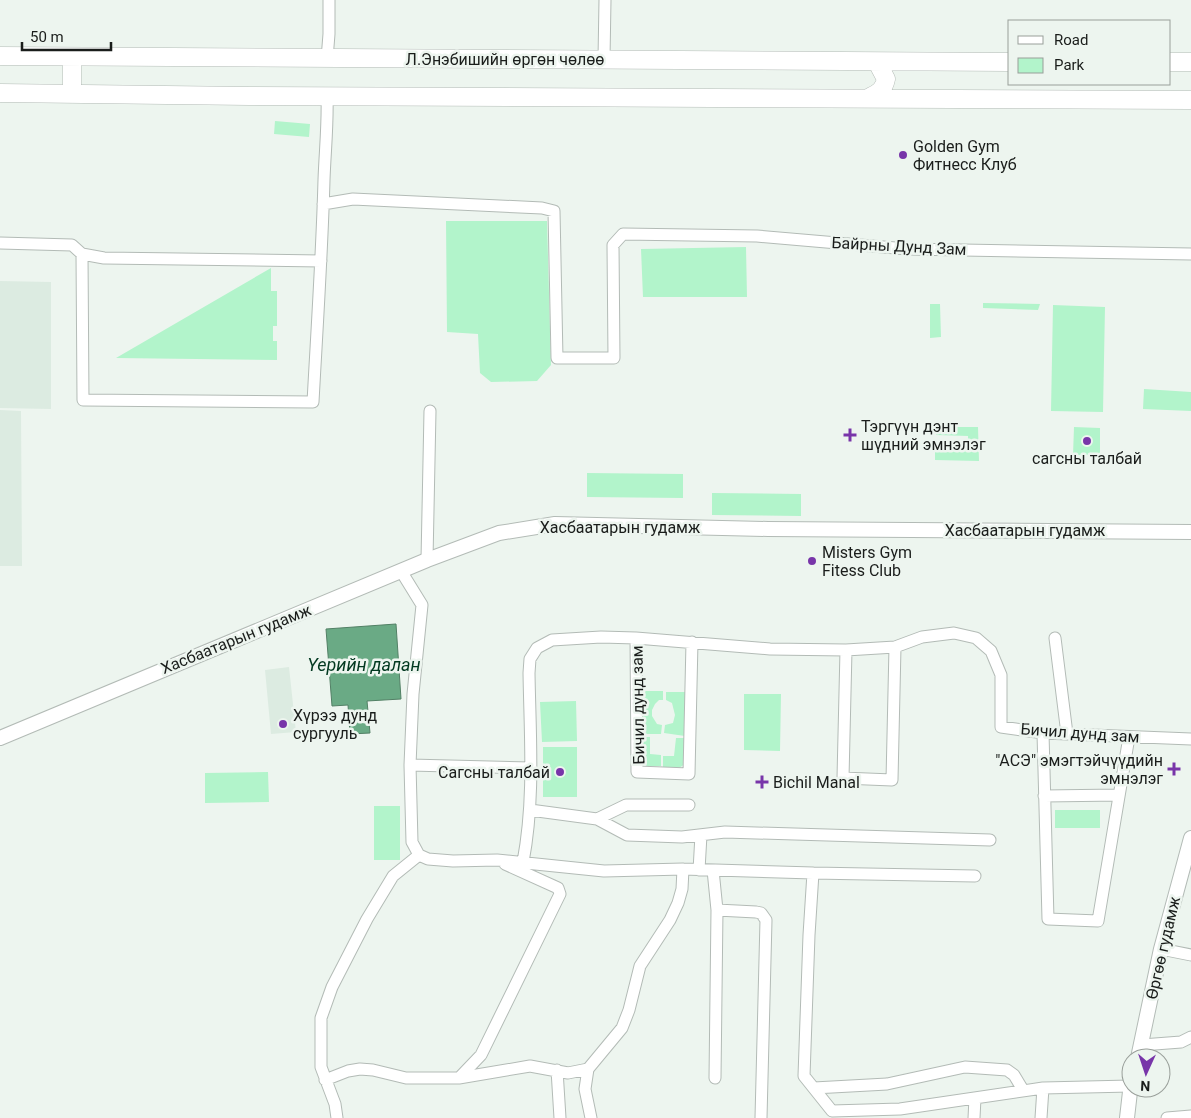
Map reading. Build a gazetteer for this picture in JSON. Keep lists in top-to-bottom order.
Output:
{
  "streets": {
    "main road": ["Л.Энэбишийн өргөн чөлөө"],
    "street": [
      "Байрны Дунд Зам",
      "Хасбаатарын гудамж",
      "Бичил дунд зам",
      "Өргөө гудамж"
    ]
  },
  "water": ["Үерийн далан"],
  "places": {
    "other": [
      "Golden Gym Фитнесс Клуб",
      "сагсны талбай",
      "Misters Gym Fitess Club",
      "Хүрээ дунд сургууль",
      "Сагсны талбай"
    ],
    "health": ["Тэргүүн дэнт шүдний эмнэлэг", "\"АСЭ\" эмэгтэйчүүдийн эмнэлэг", "Bichil Manal"]
  },
  "legend": ["Road", "Park"],
  "scale_bar": "50 m",
  "north": "bottom"
}
